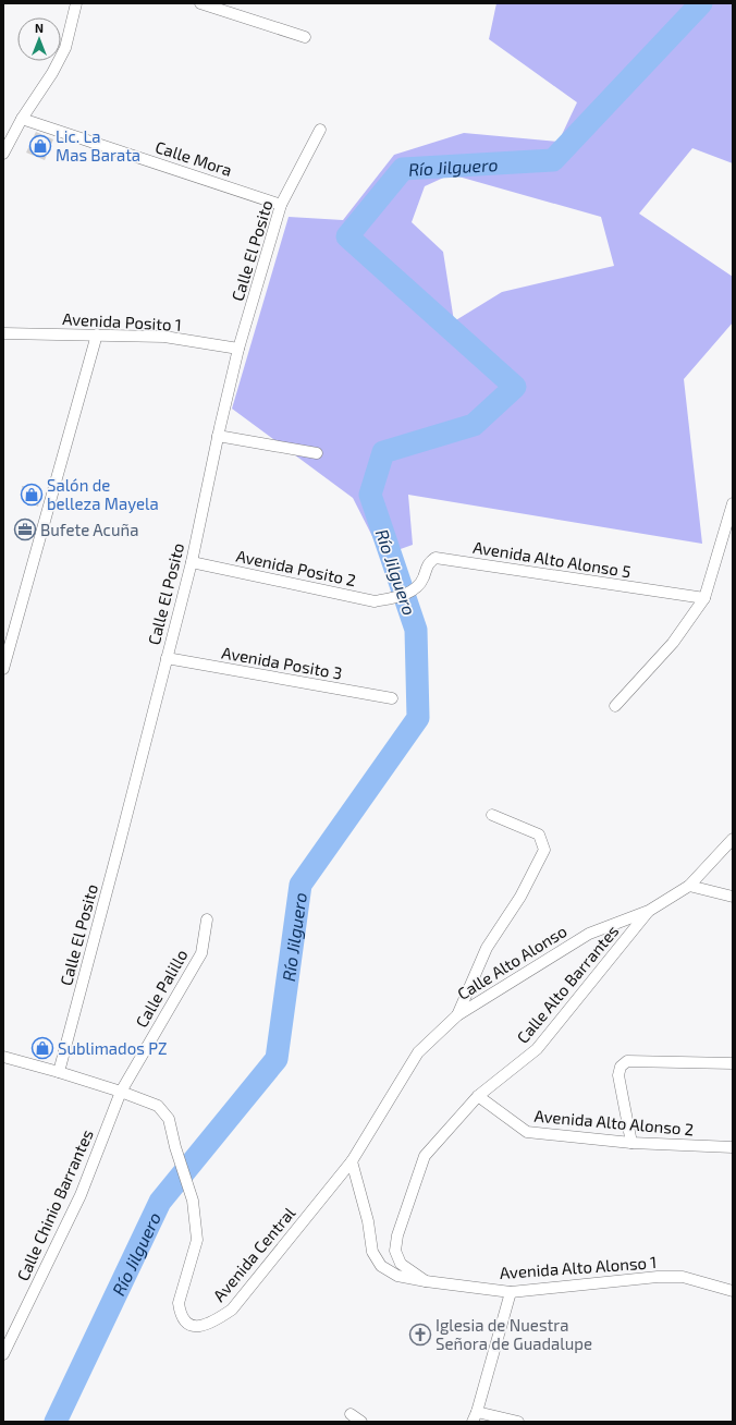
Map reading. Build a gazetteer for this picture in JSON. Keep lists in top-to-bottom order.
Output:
{
  "streets": {
    "street": [
      "Calle Mora",
      "Calle El Posito",
      "Avenida Posito 1",
      "Avenida Alto Alonso 5",
      "Avenida Posito 2",
      "Avenida Posito 3",
      "Calle Alto Alonso",
      "Calle Alto Barrantes",
      "Calle Palillo",
      "Avenida Alto Alonso 2",
      "Calle Chinio Barrantes",
      "Avenida Central",
      "Avenida Alto Alonso 1"
    ]
  },
  "crossings": [
    ["Calle Mora", "Calle El Posito"],
    ["Calle El Posito", "Avenida Posito 1"],
    ["Calle El Posito", "Avenida Posito 2"],
    ["Calle El Posito", "Avenida Posito 3"],
    ["Calle El Posito", "Avenida Central"],
    ["Avenida Alto Alonso 5", "Avenida Posito 2"],
    ["Calle Alto Alonso", "Calle Alto Barrantes"],
    ["Calle Alto Alonso", "Avenida Central"],
    ["Calle Alto Alonso", "Avenida Alto Alonso 1"],
    ["Calle Alto Barrantes", "Avenida Alto Alonso 2"],
    ["Calle Alto Barrantes", "Avenida Alto Alonso 1"],
    ["Calle Palillo", "Calle Chinio Barrantes"],
    ["Calle Palillo", "Avenida Central"],
    ["Calle Chinio Barrantes", "Avenida Central"],
    ["Avenida Central", "Avenida Alto Alonso 1"]
  ],
  "water": ["Río Jilguero"],
  "places": {
    "shop": ["Lic. La Mas Barata", "Salón de belleza Mayela", "Sublimados PZ"],
    "office": ["Bufete Acuña"],
    "church": ["Iglesia de Nuestra Señora de Guadalupe"]
  },
  "north": "top"
}
